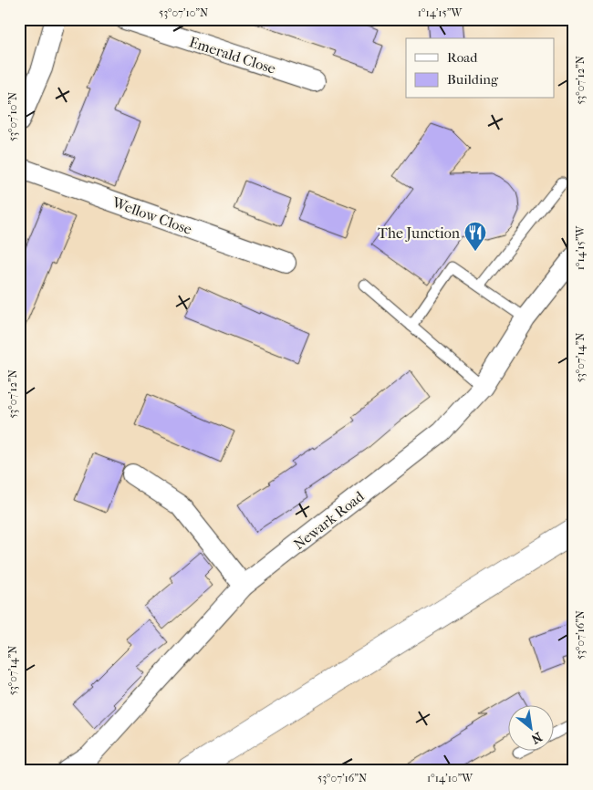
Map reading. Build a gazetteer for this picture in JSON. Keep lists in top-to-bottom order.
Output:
{
  "streets": {
    "street": ["Emerald Close", "Wellow Close", "Newark Road"]
  },
  "places": {
    "restaurant": ["The Junction"]
  },
  "legend": ["Road", "Building"],
  "north": "bottom right",
  "coordinates": [
    "53°07'10\"N",
    "1°14'15\"W",
    "53°07'12\"N",
    "53°07'14\"N",
    "53°07'16\"N",
    "1°14'10\"W"
  ]
}
